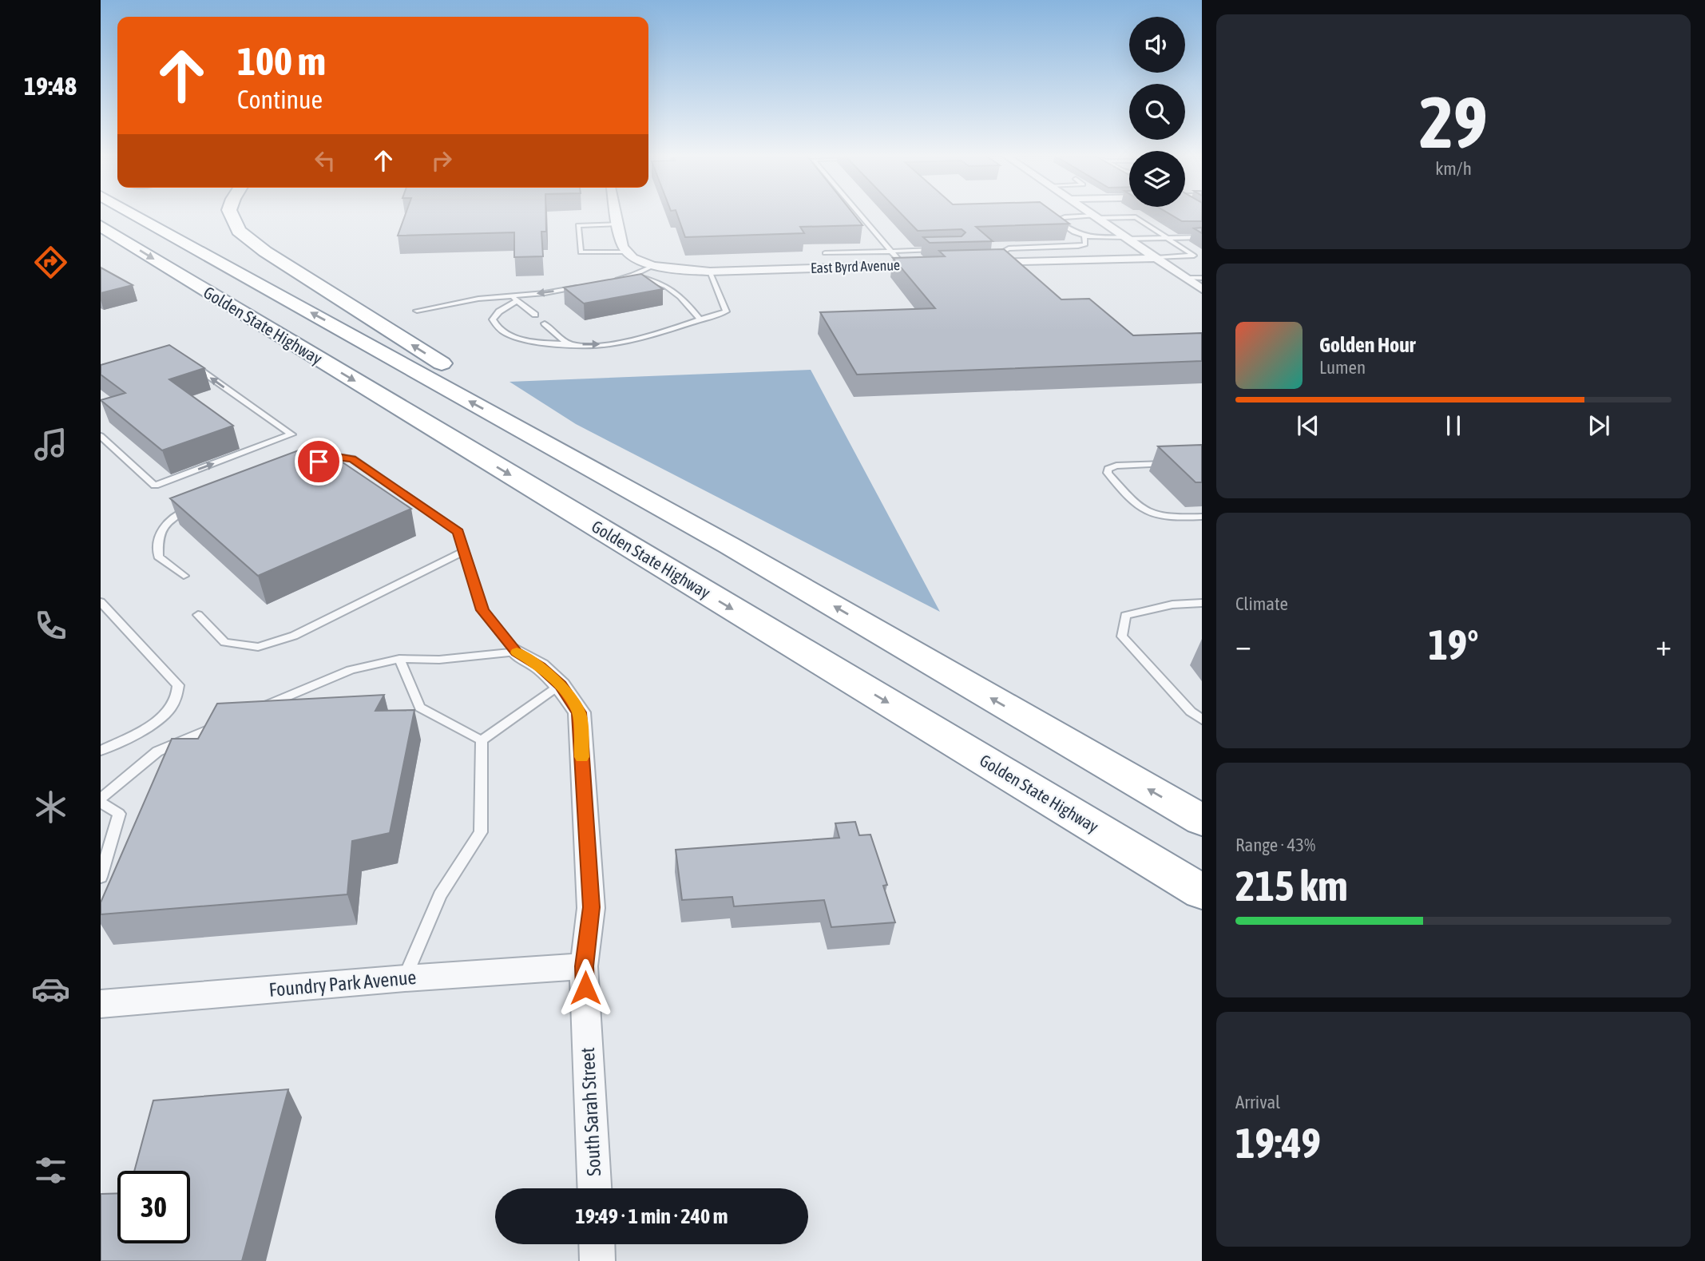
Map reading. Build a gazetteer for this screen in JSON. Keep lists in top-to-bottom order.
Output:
{
  "streets": {
    "highway": ["Golden State Highway"],
    "street": ["East Byrd Avenue", "Foundry Park Avenue", "South Sarah Street"]
  },
  "crossings": [
    ["Foundry Park Avenue", "South Sarah Street"]
  ],
  "page": {
    "tabs": "19:48",
    "tile": [
      ["29", "km/h"],
      "Climate",
      ["Range · 43%", "215 km"],
      ["Arrival", "19:49"]
    ],
    "turn": ["100 m", "Continue"],
    "song": ["Golden Hour", "Lumen"],
    "heat": ["−", "19°", "+"],
    "limit": "30",
    "trip": "19:49 · 1 min · 240 m"
  }
}
